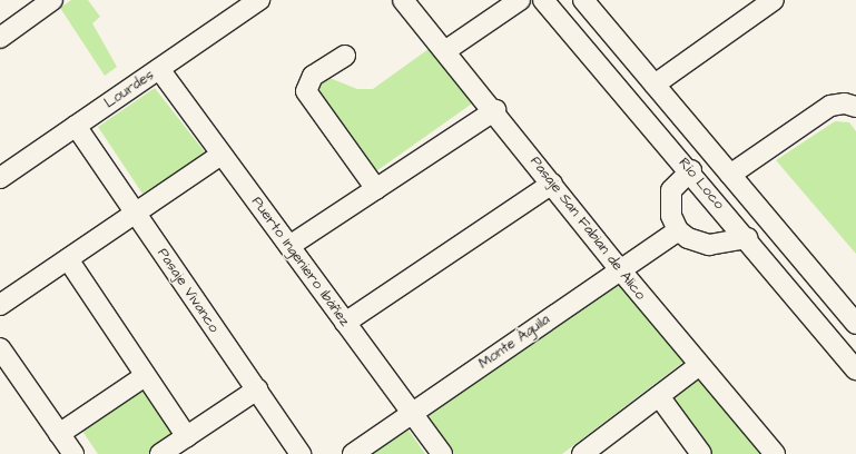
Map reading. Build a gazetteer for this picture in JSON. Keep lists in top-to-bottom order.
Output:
{
  "streets": {
    "street": [
      "Lourdes",
      "Río Loco",
      "Pasaje San Fabian de Alico",
      "Puerto Ingeniero Ibáñez",
      "Pasaje Vivanco",
      "Monte Águila"
    ]
  },
  "crossings": [
    ["Lourdes", "Puerto Ingeniero Ibáñez"],
    ["Lourdes", "Pasaje Vivanco"],
    ["Pasaje San Fabian de Alico", "Monte Águila"],
    ["Puerto Ingeniero Ibáñez", "Monte Águila"]
  ]
}
